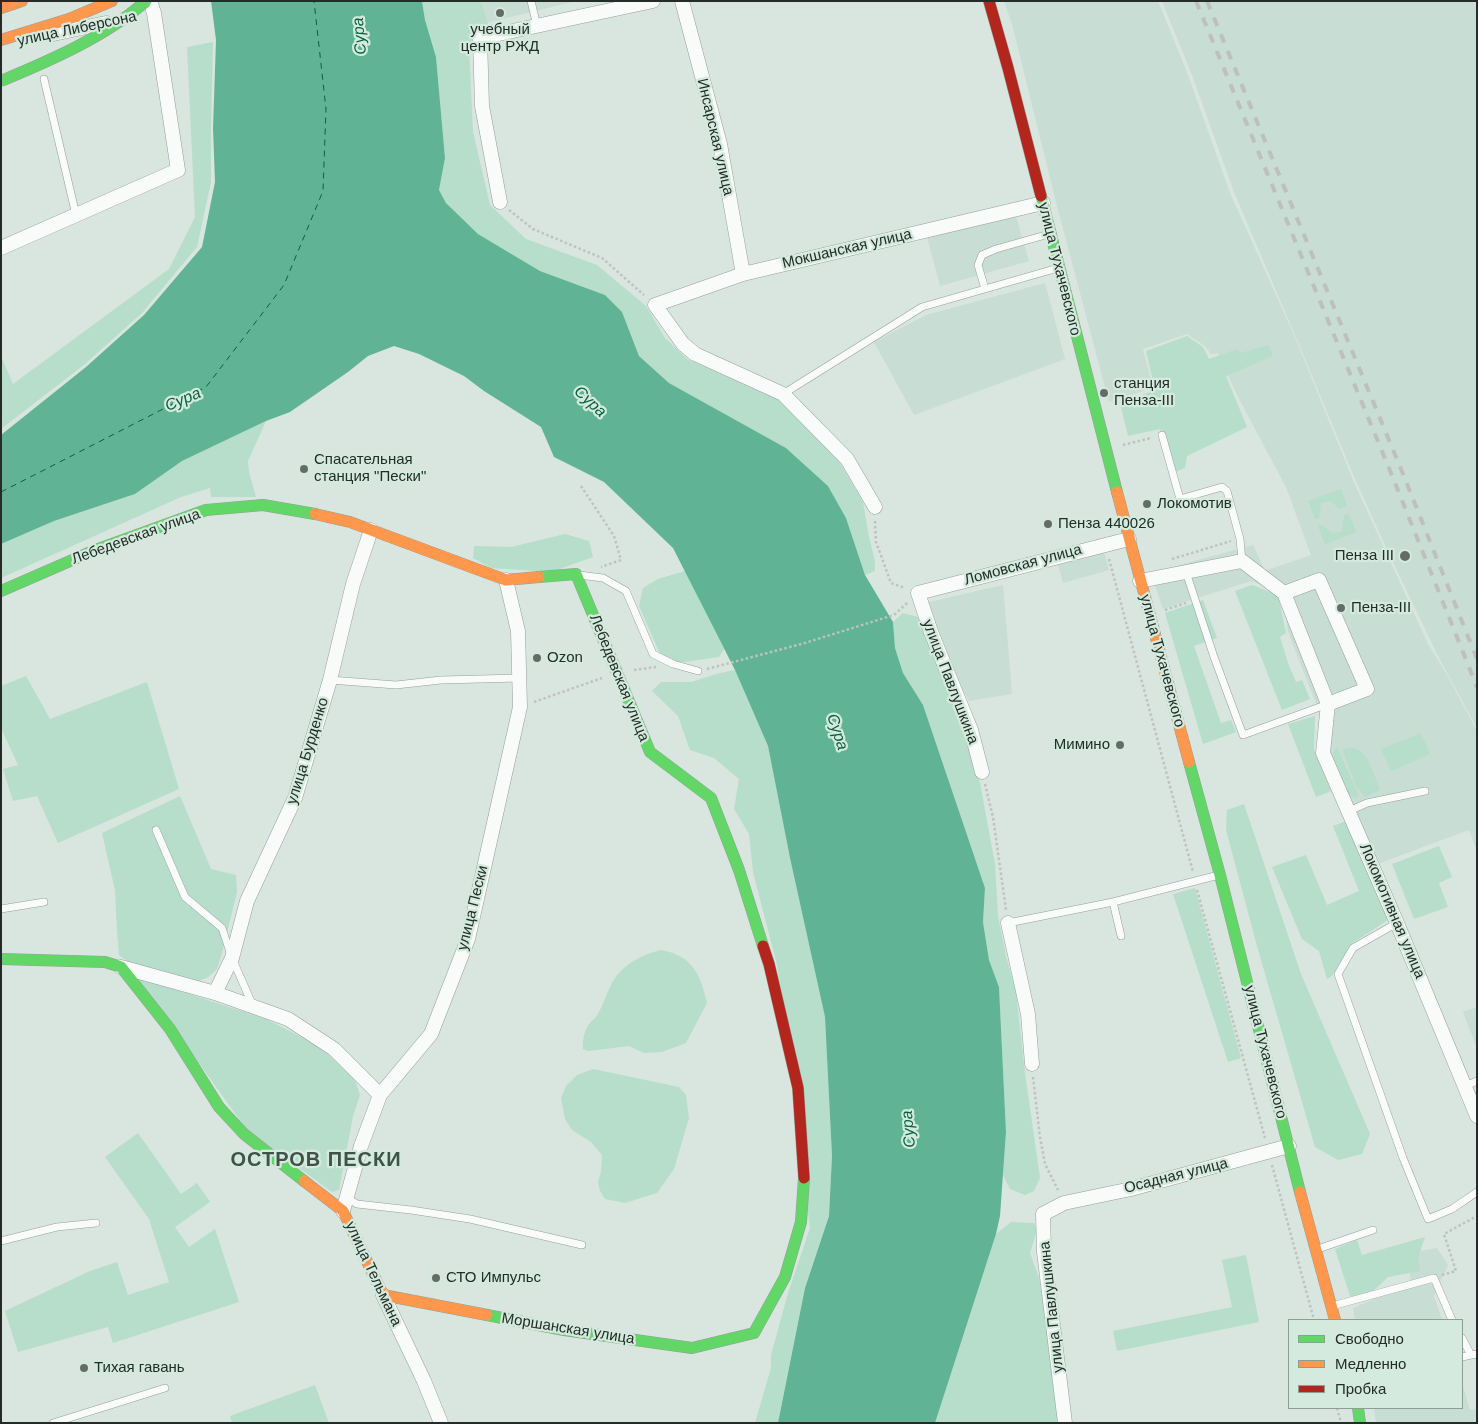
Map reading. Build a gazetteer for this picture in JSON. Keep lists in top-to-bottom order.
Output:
{
  "streets": {
    "street": [
      "улица Либерсона",
      "Инсарская улица",
      "Мокшанская улица",
      "улица Тухачевского",
      "Лебедевская улица",
      "Ломовская улица",
      "улица Павлушкина",
      "улица Бурденко",
      "улица Пески",
      "Локомотивная улица",
      "Осадная улица",
      "улица Тельмана",
      "Моршанская улица"
    ]
  },
  "crossings": [
    ["Инсарская улица", "Мокшанская улица"],
    ["Мокшанская улица", "улица Тухачевского"],
    ["улица Тухачевского", "Ломовская улица"],
    ["улица Тухачевского", "Осадная улица"],
    ["Лебедевская улица", "улица Бурденко"],
    ["Лебедевская улица", "улица Пески"],
    ["Лебедевская улица", "Моршанская улица"],
    ["Ломовская улица", "улица Павлушкина"],
    ["улица Павлушкина", "Осадная улица"],
    ["улица Пески", "улица Тельмана"],
    ["улица Тельмана", "Моршанская улица"]
  ],
  "districts": ["ОСТРОВ ПЕСКИ"],
  "water": ["Сура"],
  "places": [
    "учебный центр РЖД",
    "станция Пенза-III",
    "Спасательная станция \"Пески\"",
    "Локомотив",
    "Пенза 440026",
    "Пенза III",
    "Пенза-III",
    "Ozon",
    "Мимино",
    "СТО Импульс",
    "Тихая гавань"
  ],
  "legend": ["Свободно", "Медленно", "Пробка"]
}
